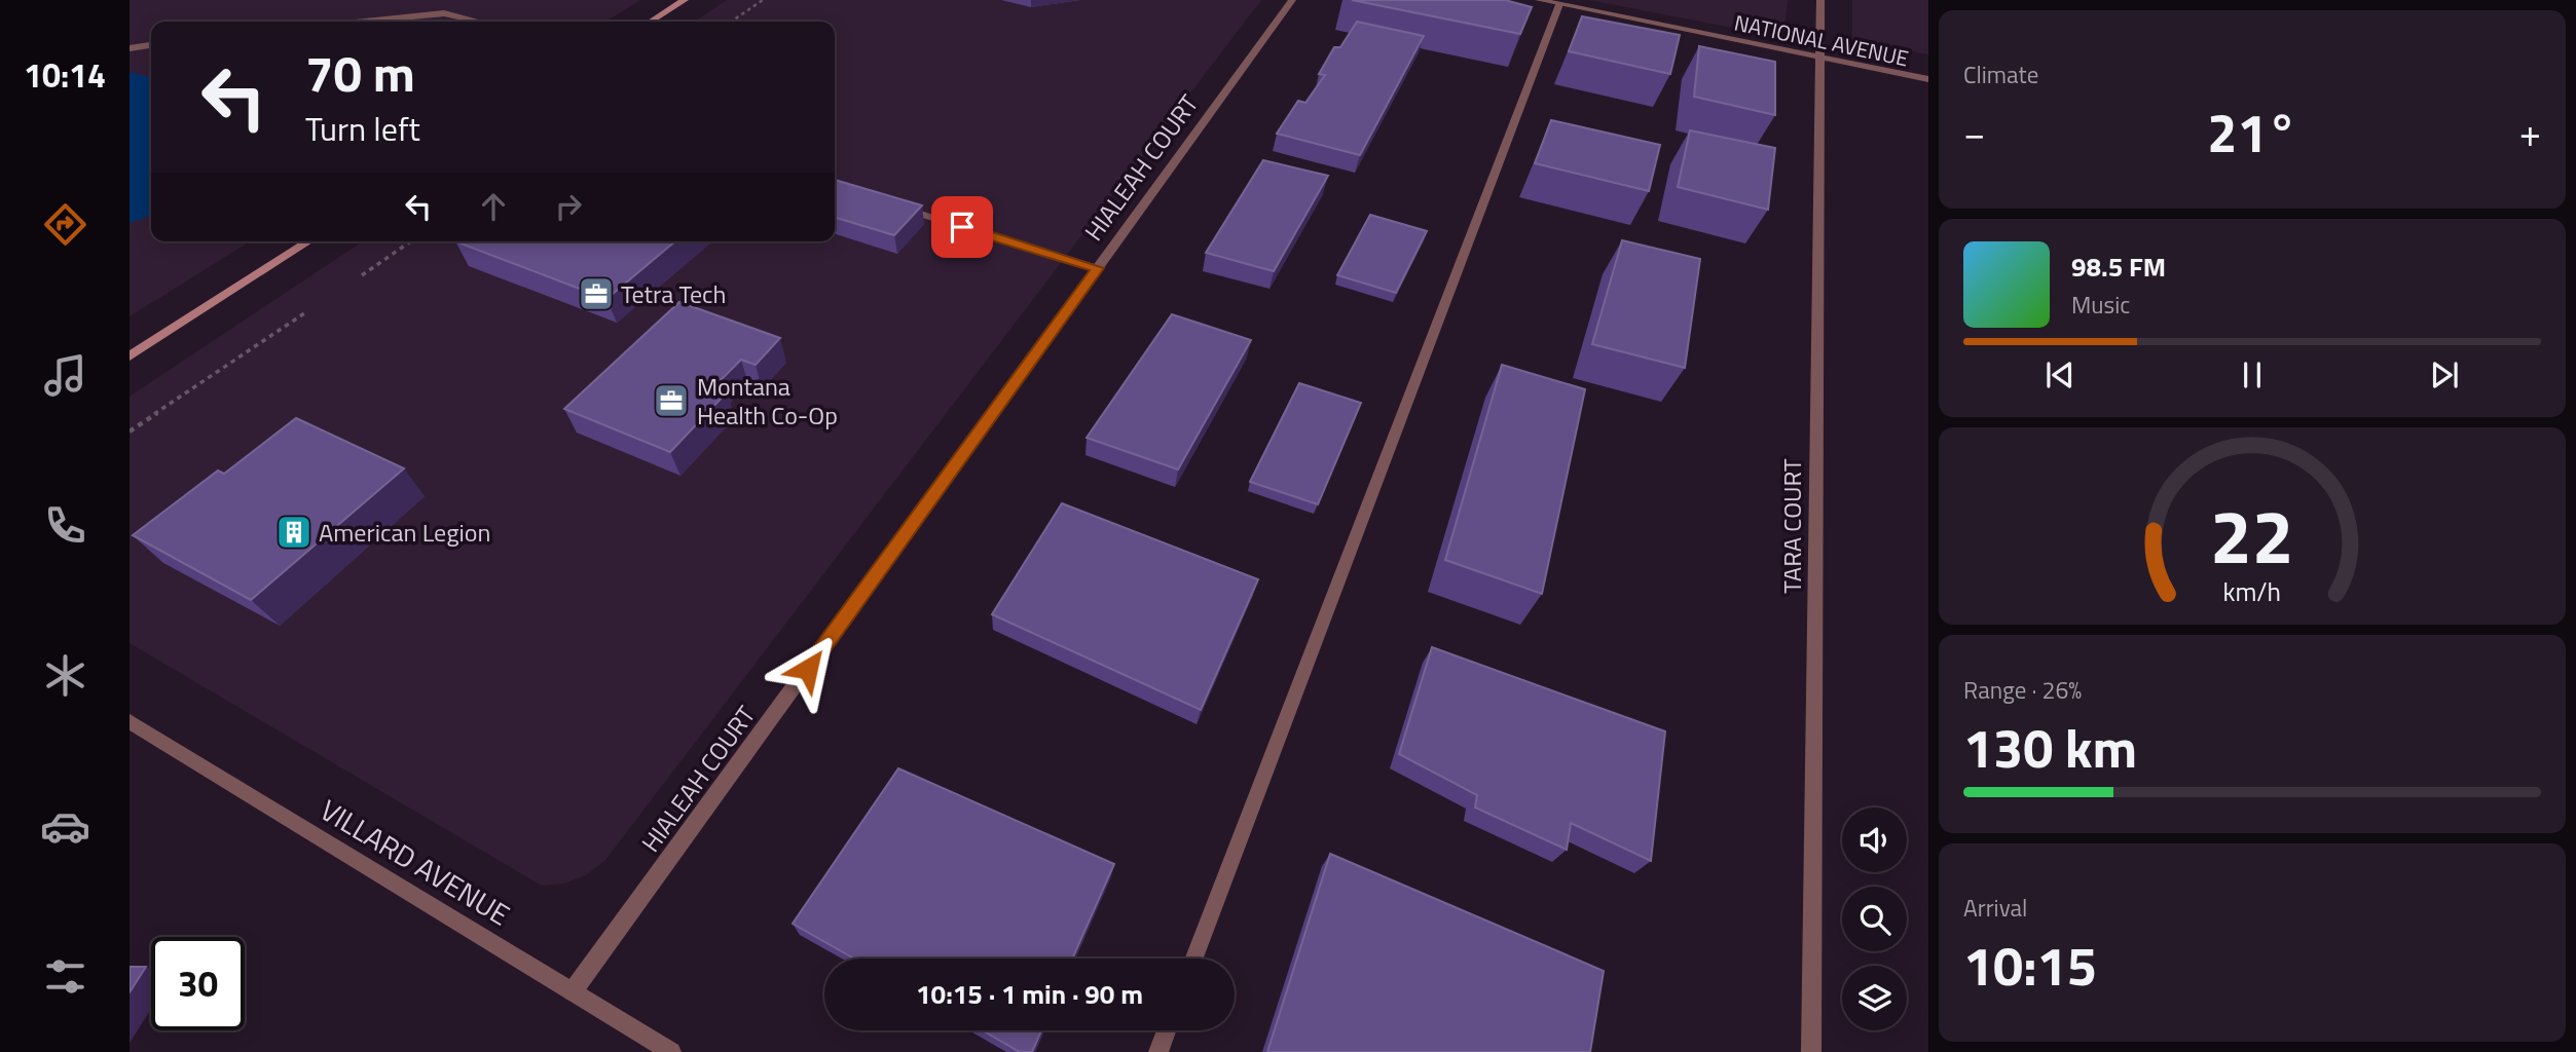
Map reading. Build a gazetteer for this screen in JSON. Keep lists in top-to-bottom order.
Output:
{
  "streets": {
    "street": [
      "NATIONAL AVENUE",
      "HIALEAH COURT",
      "TARA COURT",
      "VILLARD AVENUE"
    ]
  },
  "crossings": [
    ["NATIONAL AVENUE", "TARA COURT"],
    ["HIALEAH COURT", "VILLARD AVENUE"]
  ],
  "places": {
    "office": ["Tetra Tech", "Montana Health Co-Op"],
    "building": ["American Legion"]
  },
  "page": {
    "tabs": "10:14",
    "tile": [
      "Climate",
      ["Range · 26%", "130 km"],
      ["Arrival", "10:15"]
    ],
    "turn": ["70 m", "Turn left"],
    "heat": ["−", "21°", "+"],
    "song": ["98.5 FM", "Music"],
    "limit": "30",
    "trip": "10:15 · 1 min · 90 m",
    "gauge": ["22", "km/h"]
  }
}
